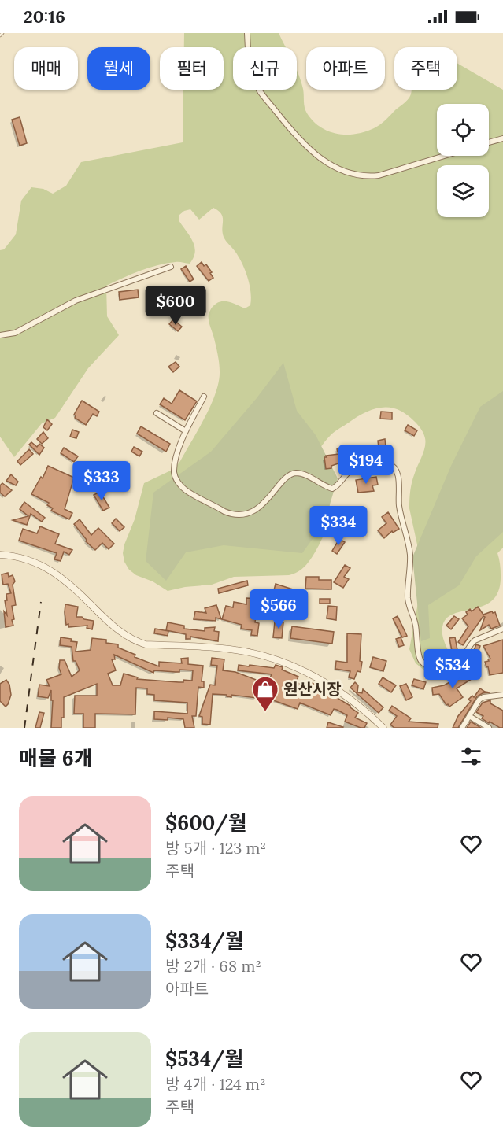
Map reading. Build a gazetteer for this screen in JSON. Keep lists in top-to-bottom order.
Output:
{
  "places": {
    "shop": ["원산시장"]
  },
  "page": {
    "status": "20:16",
    "chip": [
      "매매",
      "월세",
      "필터",
      "신규",
      "아파트",
      "주택"
    ],
    "price": [
      "$600",
      "$194",
      "$333",
      "$334",
      "$566",
      "$534"
    ],
    "heading": "매물 6개",
    "list": [
      {
        "name": "$600/월",
        "note": "방 5개 · 123 m² · 주택"
      },
      {
        "name": "$334/월",
        "note": "방 2개 · 68 m² · 아파트"
      },
      {
        "name": "$534/월",
        "note": "방 4개 · 124 m² · 주택"
      }
    ]
  }
}
